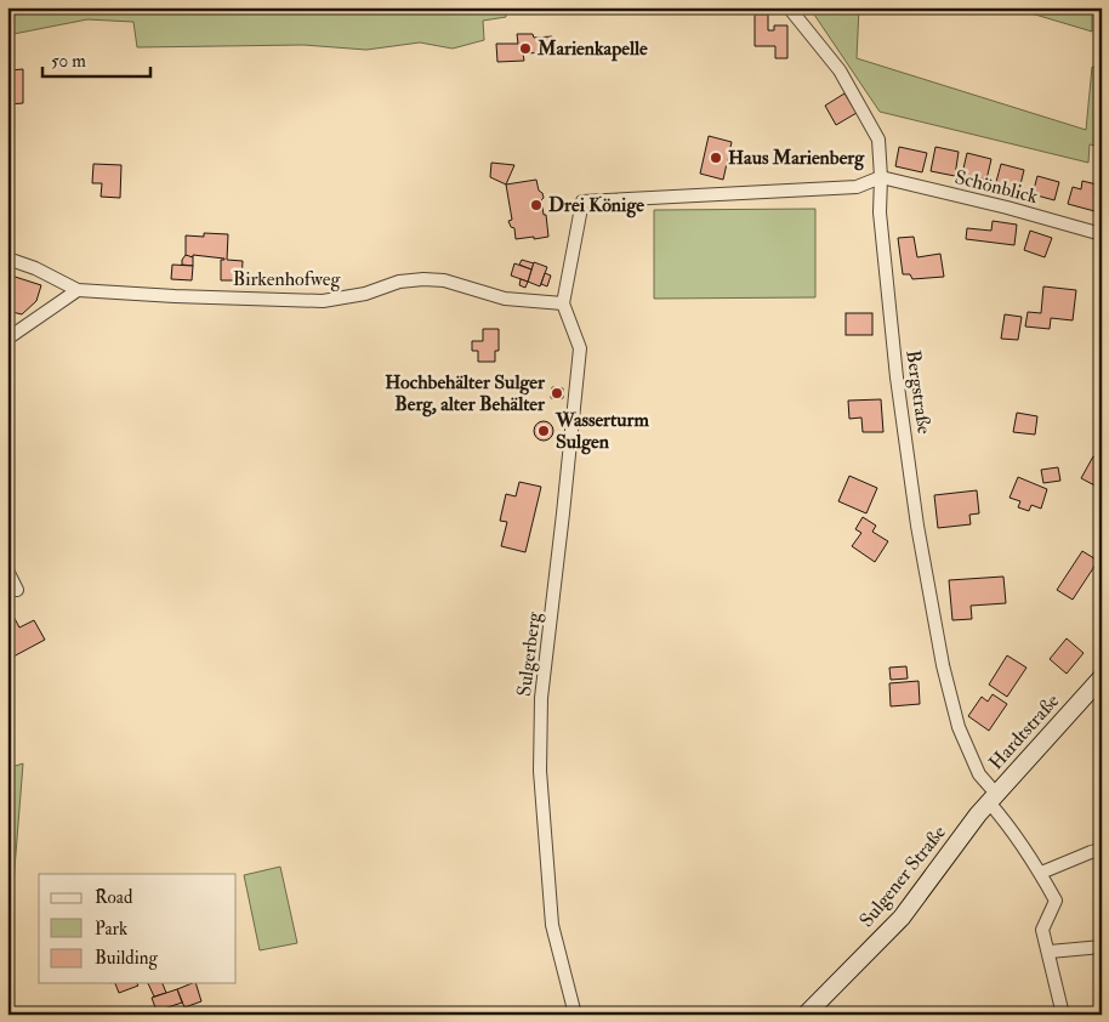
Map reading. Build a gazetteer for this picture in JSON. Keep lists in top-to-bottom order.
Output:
{
  "streets": {
    "main road": ["Hardtstraße", "Sulgener Straße"],
    "street": [
      "Schönblick",
      "Birkenhofweg",
      "Bergstraße",
      "Sulgerberg"
    ]
  },
  "crossings": [
    ["Schönblick", "Bergstraße"],
    ["Birkenhofweg", "Sulgerberg"],
    ["Bergstraße", "Hardtstraße"],
    ["Bergstraße", "Sulgener Straße"],
    ["Hardtstraße", "Sulgener Straße"]
  ],
  "places": [
    "Marienkapelle",
    "Haus Marienberg",
    "Drei Könige",
    "Hochbehälter Sulger Berg, alter Behälter",
    "Wasserturm Sulgen"
  ],
  "legend": ["Road", "Park", "Building"],
  "scale_bar": "50 m"
}
